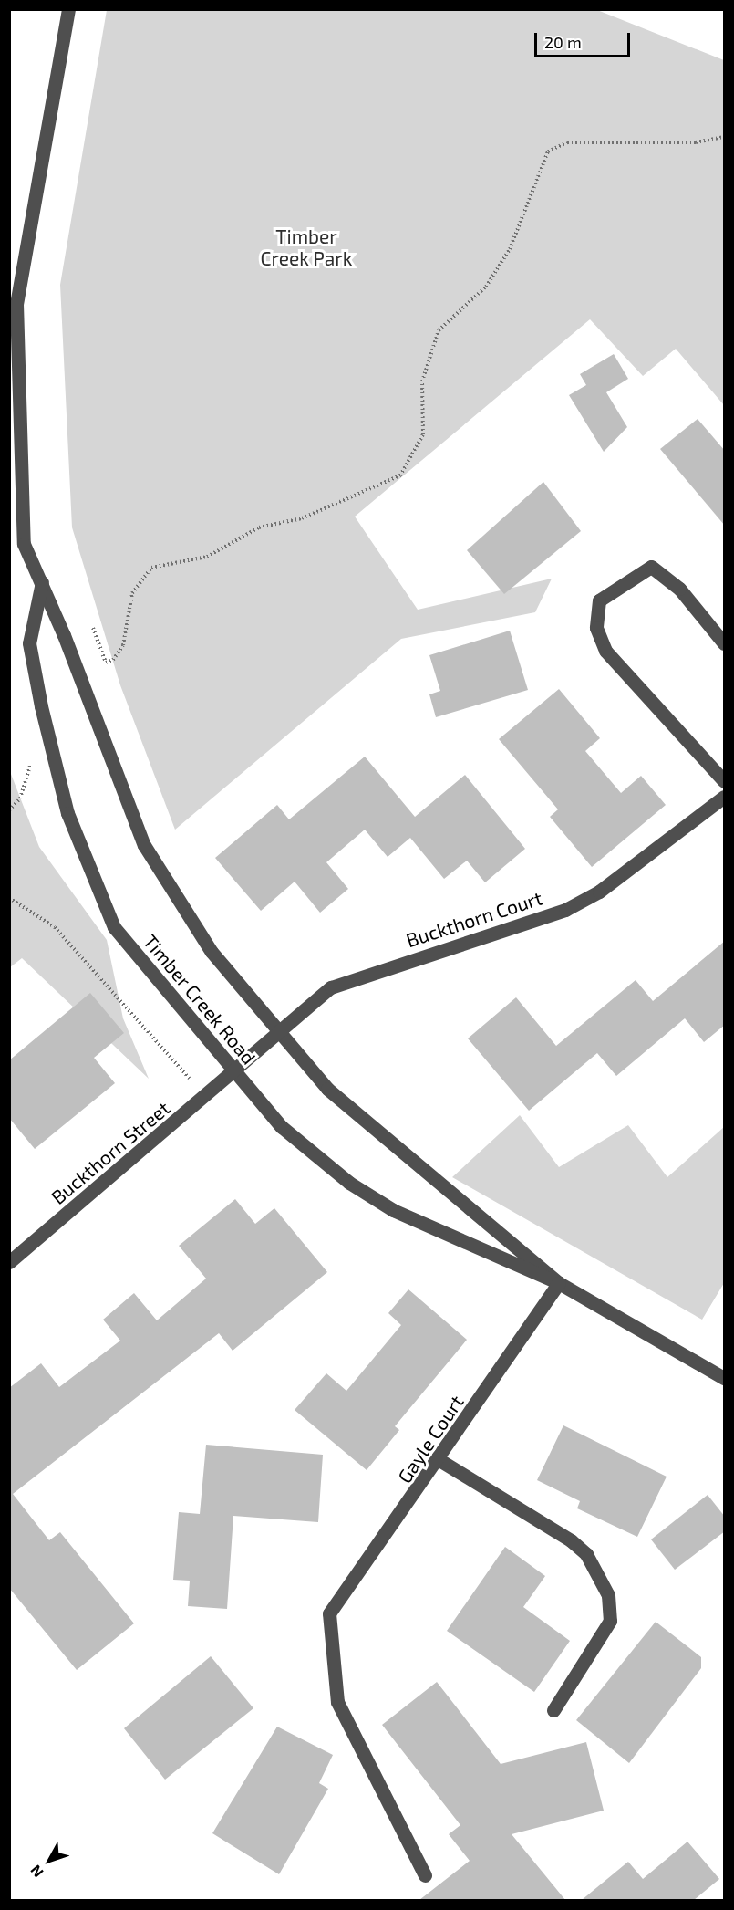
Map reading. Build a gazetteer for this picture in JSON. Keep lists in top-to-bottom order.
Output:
{
  "streets": {
    "street": [
      "Buckthorn Court",
      "Timber Creek Road",
      "Buckthorn Street",
      "Gayle Court"
    ]
  },
  "crossings": [
    ["Buckthorn Court", "Timber Creek Road"],
    ["Buckthorn Court", "Buckthorn Street"],
    ["Timber Creek Road", "Buckthorn Street"],
    ["Timber Creek Road", "Gayle Court"]
  ],
  "parks": ["Timber Creek Park"],
  "scale_bar": "20 m",
  "north": "bottom left"
}
